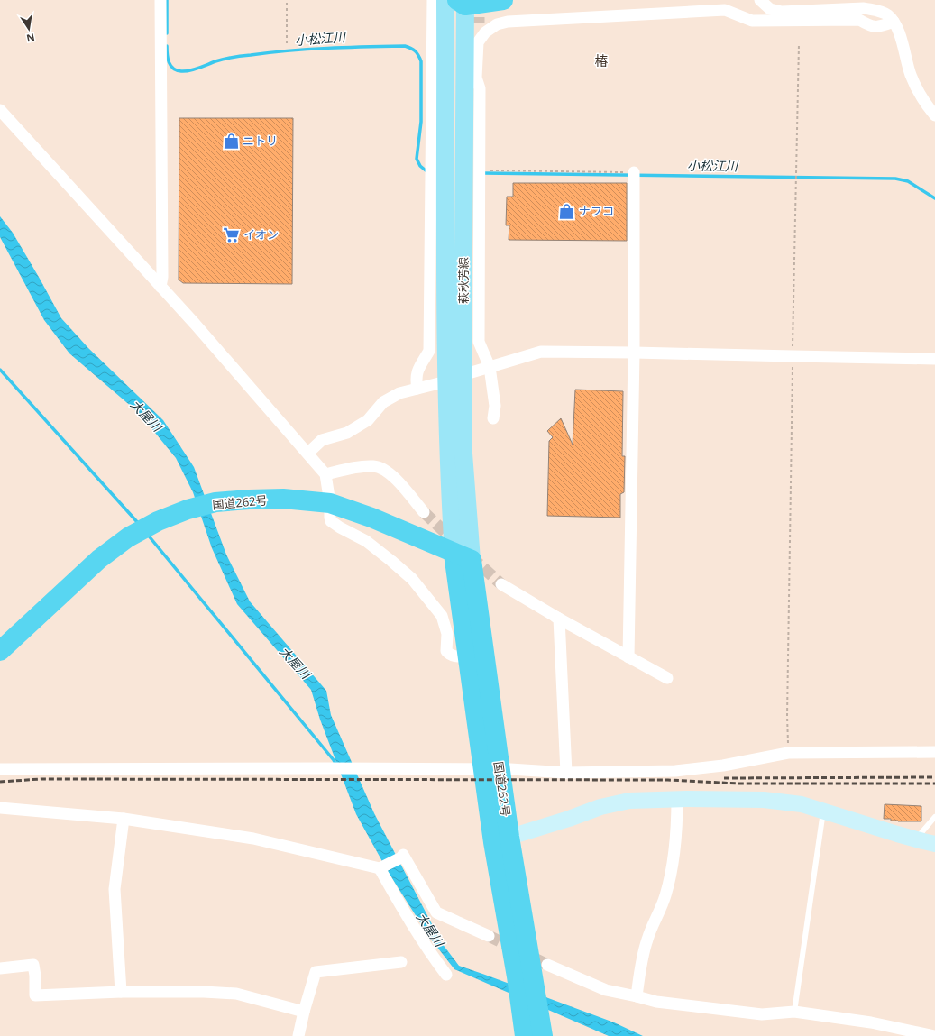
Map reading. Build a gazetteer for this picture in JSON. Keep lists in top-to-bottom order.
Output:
{
  "streets": {
    "highway": ["国道262号"],
    "main road": ["萩秋芳線"]
  },
  "crossings": [
    ["萩秋芳線", "国道262号"]
  ],
  "districts": ["椿"],
  "water": ["小松江川", "大屋川"],
  "places": {
    "shop": ["ニトリ", "ナフコ"],
    "supermarket": ["イオン"]
  },
  "north": "bottom"
}
